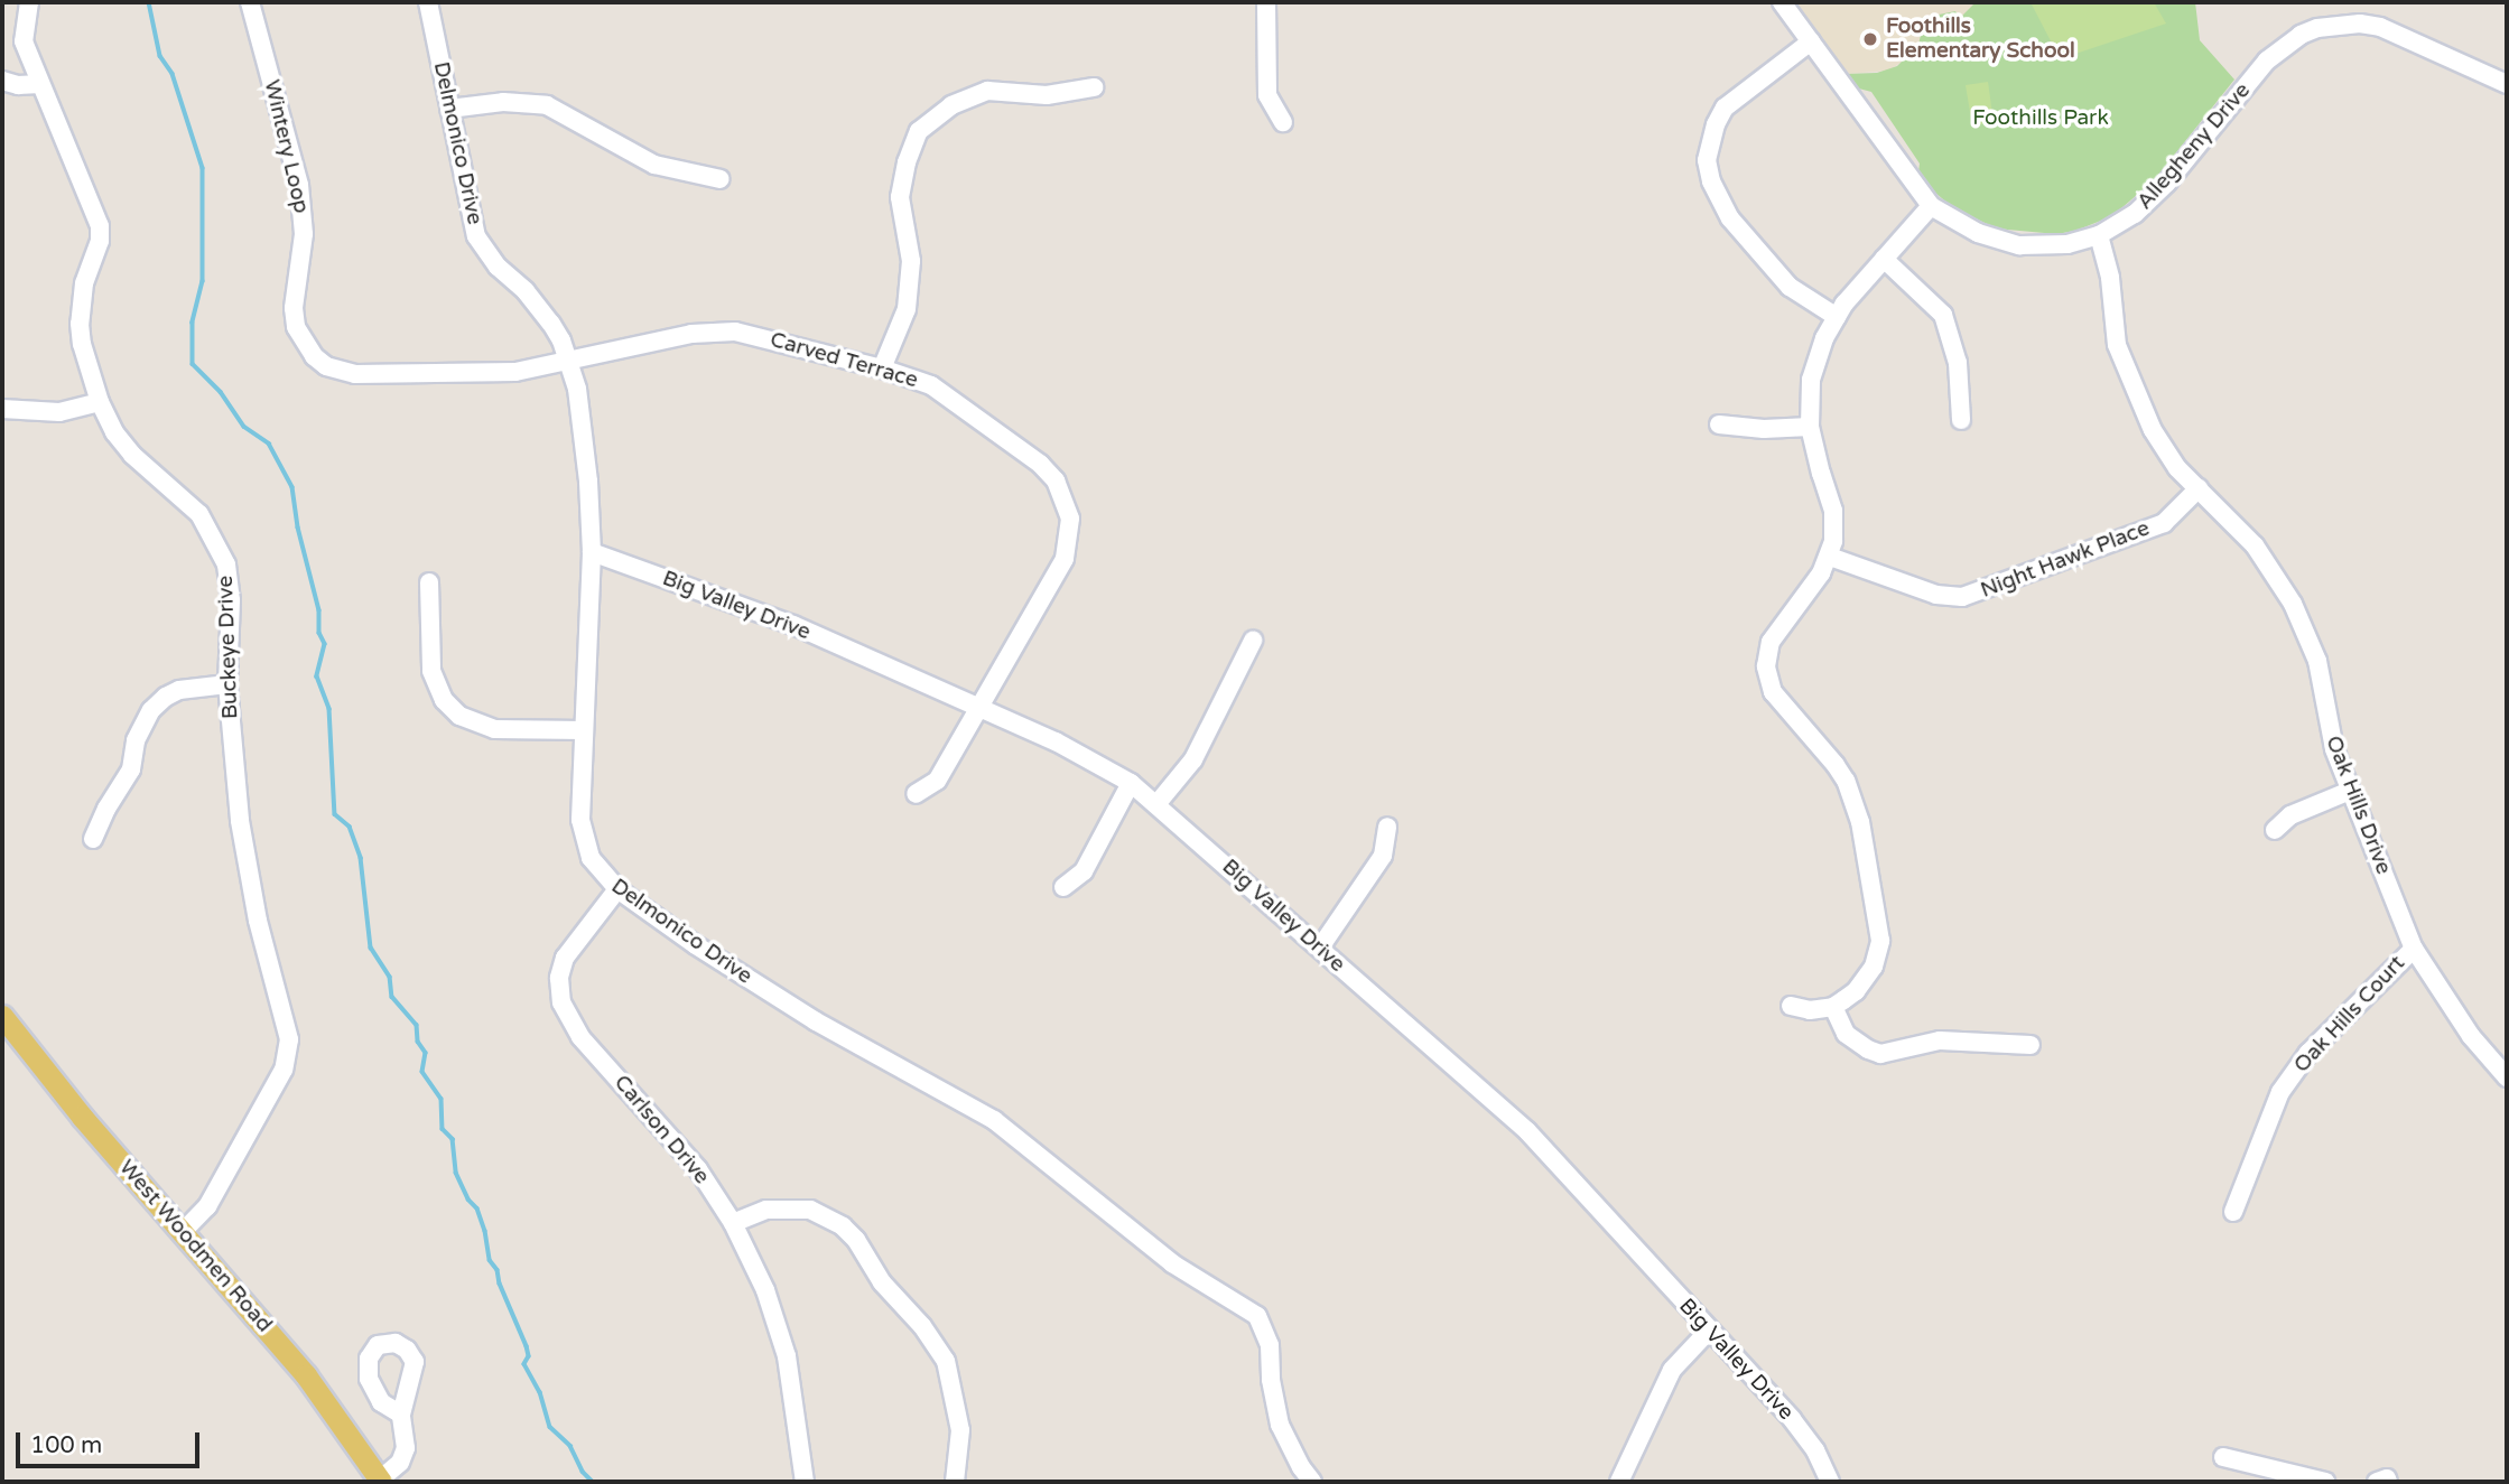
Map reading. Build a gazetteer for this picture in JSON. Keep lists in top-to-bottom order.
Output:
{
  "streets": {
    "main road": ["West Woodmen Road"],
    "street": [
      "Delmonico Drive",
      "Wintery Loop",
      "Allegheny Drive",
      "Carved Terrace",
      "Night Hawk Place",
      "Big Valley Drive",
      "Buckeye Drive",
      "Oak Hills Drive",
      "Oak Hills Court",
      "Carlson Drive"
    ]
  },
  "crossings": [
    ["Delmonico Drive", "Wintery Loop"],
    ["Delmonico Drive", "Carved Terrace"],
    ["Delmonico Drive", "Big Valley Drive"],
    ["Delmonico Drive", "Carlson Drive"],
    ["Wintery Loop", "Carved Terrace"],
    ["Allegheny Drive", "Oak Hills Drive"],
    ["Carved Terrace", "Big Valley Drive"],
    ["Night Hawk Place", "Oak Hills Drive"],
    ["Buckeye Drive", "West Woodmen Road"],
    ["Oak Hills Drive", "Oak Hills Court"]
  ],
  "parks": ["Foothills Park"],
  "places": ["Foothills Elementary School"],
  "scale_bar": "100 m"
}
